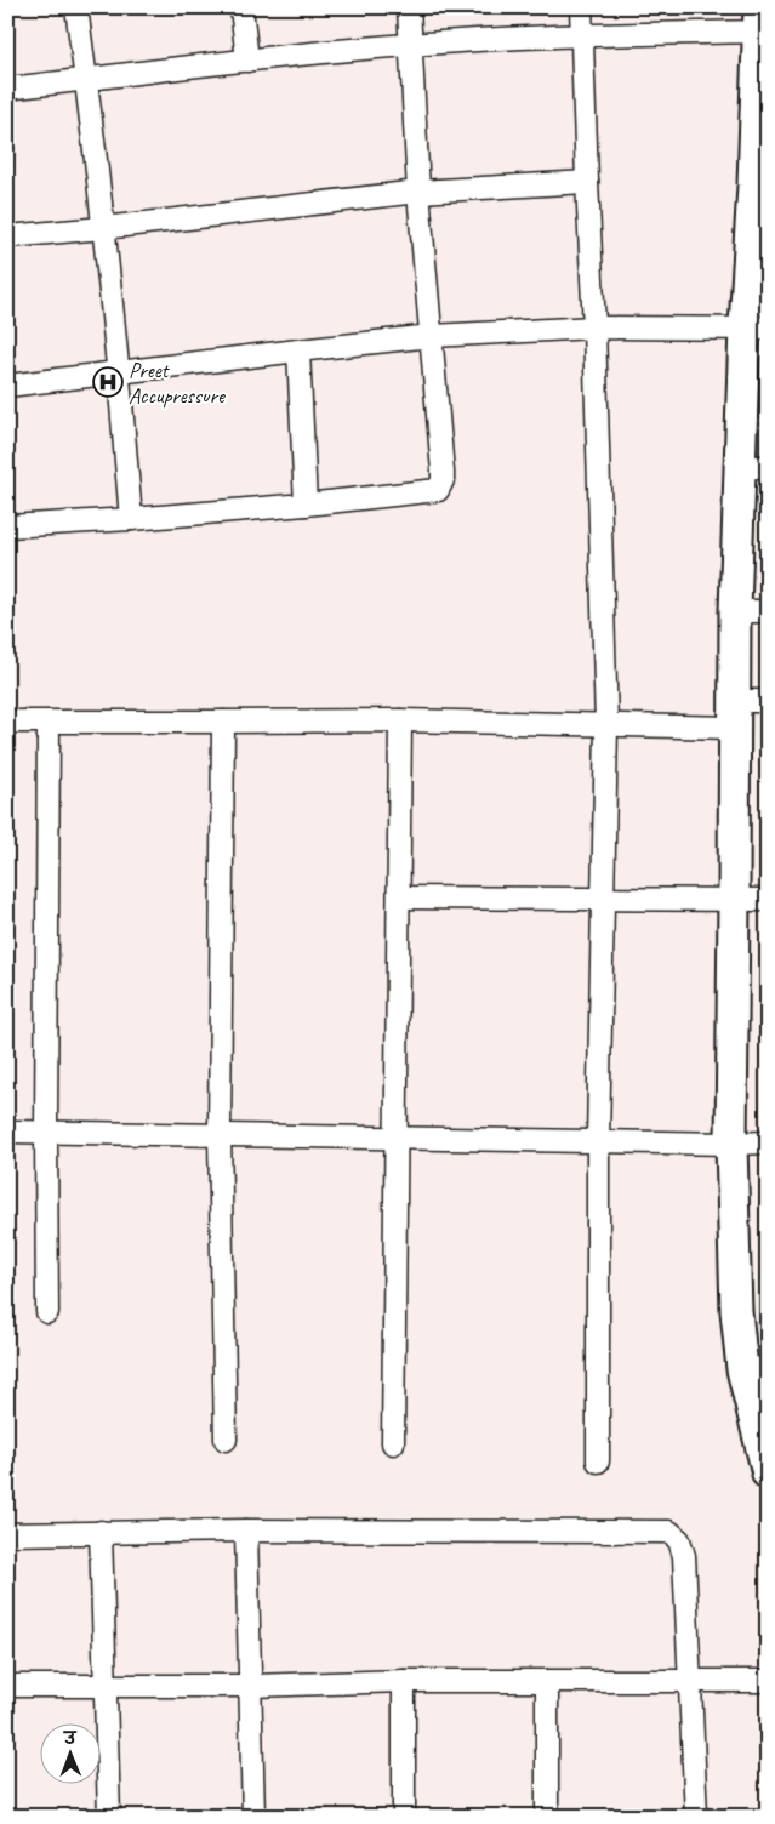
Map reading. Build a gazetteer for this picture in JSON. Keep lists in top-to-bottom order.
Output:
{
  "places": {
    "hospital": ["Preet Accupressure"]
  },
  "north": "top"
}
